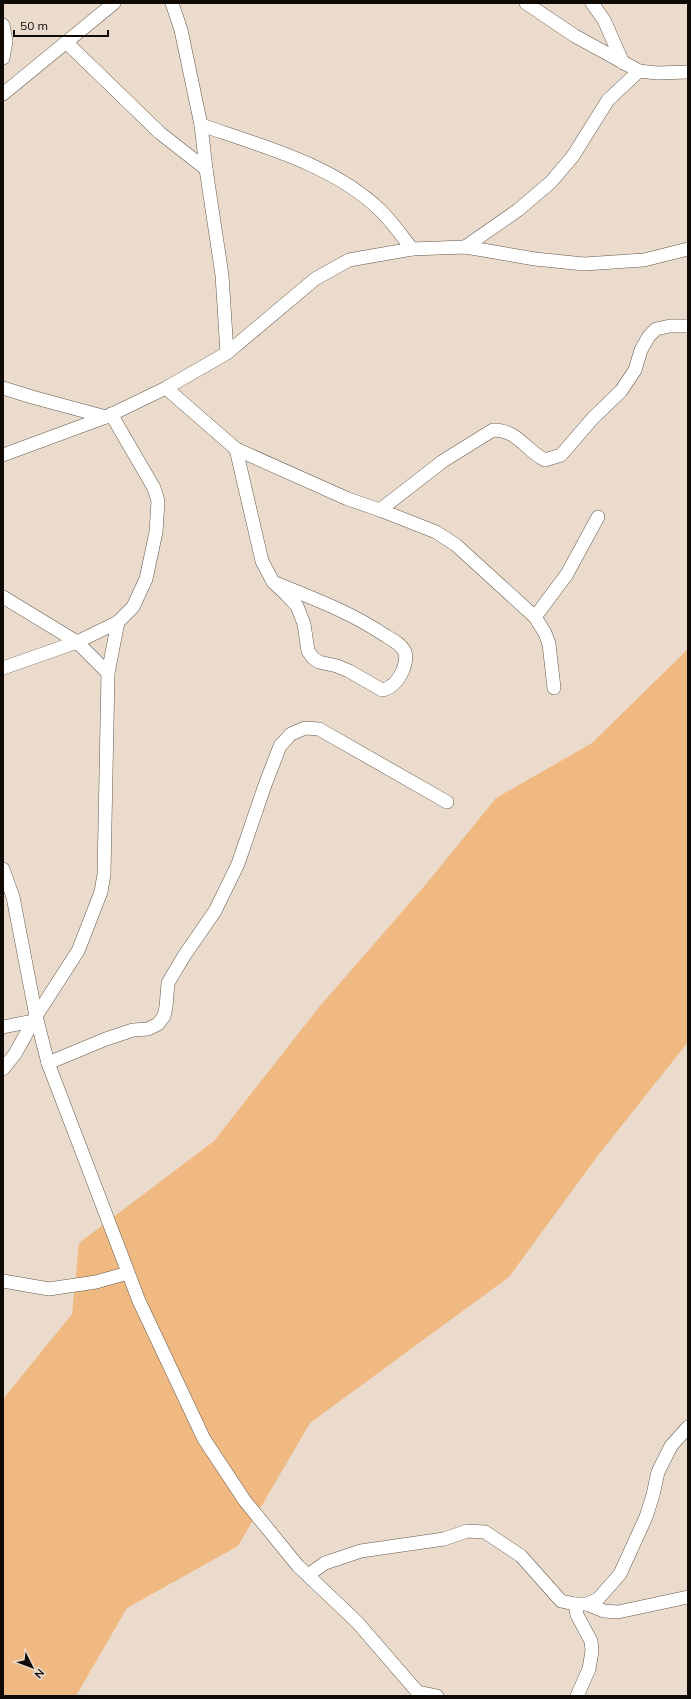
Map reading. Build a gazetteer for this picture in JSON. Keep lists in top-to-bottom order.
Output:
{
  "scale_bar": "50 m",
  "north": "bottom right"
}
